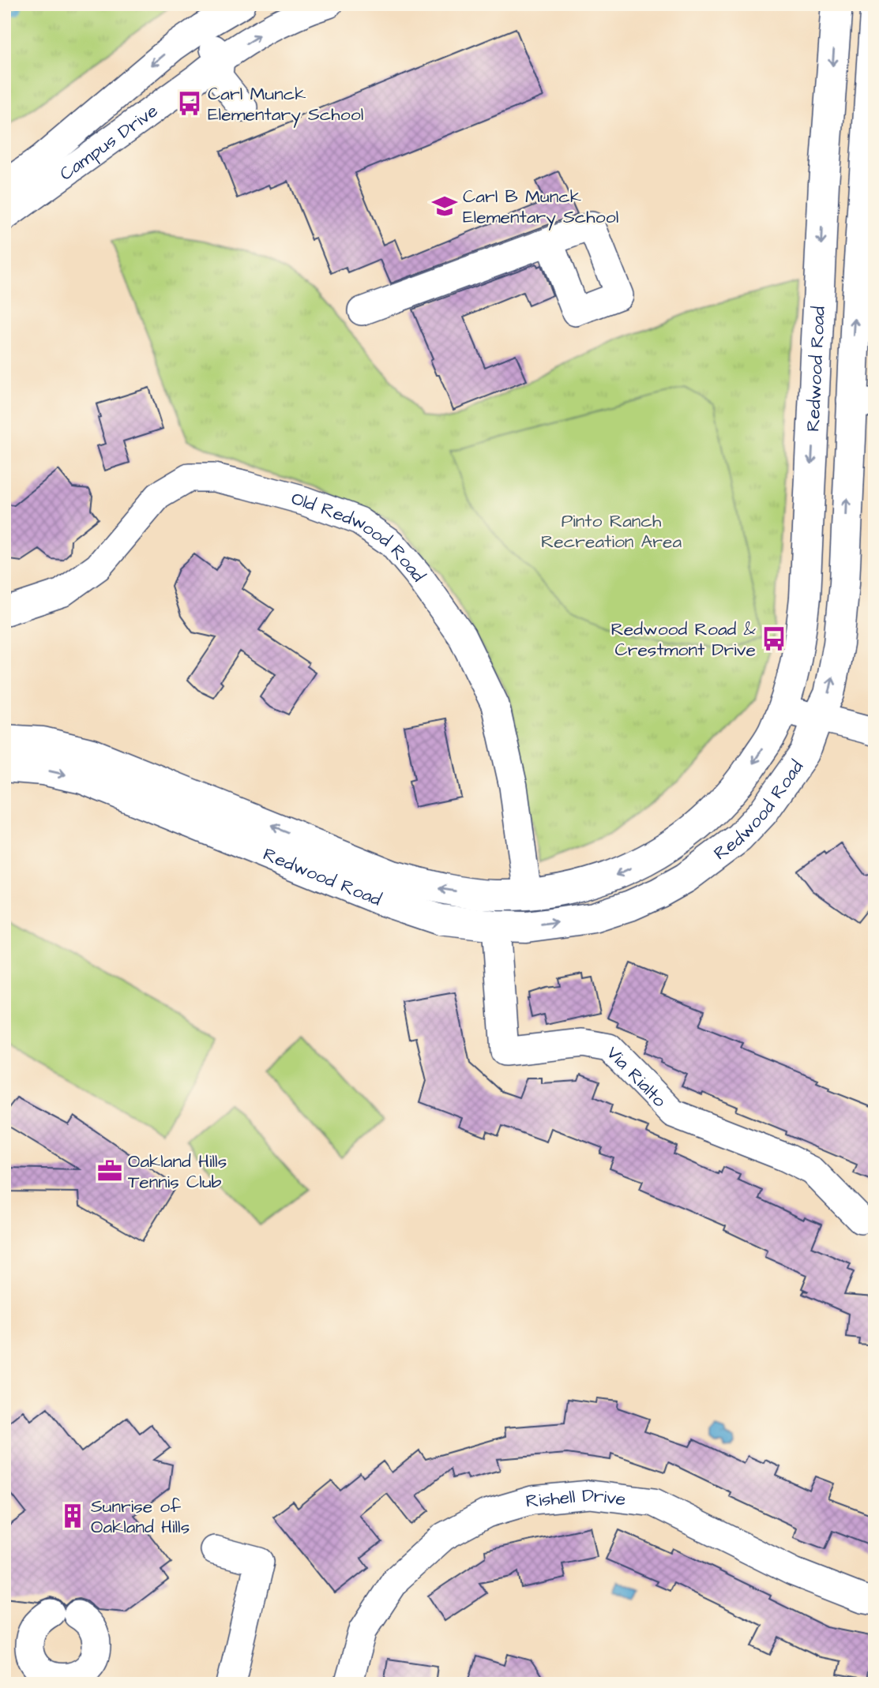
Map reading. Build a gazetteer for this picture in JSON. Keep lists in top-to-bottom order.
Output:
{
  "streets": {
    "main road": ["Redwood Road"],
    "street": [
      "Campus Drive",
      "Old Redwood Road",
      "Via Rialto",
      "Rishell Drive"
    ]
  },
  "crossings": [
    ["Redwood Road", "Old Redwood Road"],
    ["Redwood Road", "Via Rialto"]
  ],
  "parks": ["Pinto Ranch Recreation Area"],
  "places": {
    "bus stop": ["Carl Munck Elementary School", "Redwood Road & Crestmont Drive"],
    "school or university": ["Carl B Munck Elementary School"],
    "office": ["Oakland Hills Tennis Club"],
    "building": ["Sunrise of Oakland Hills"]
  }
}
